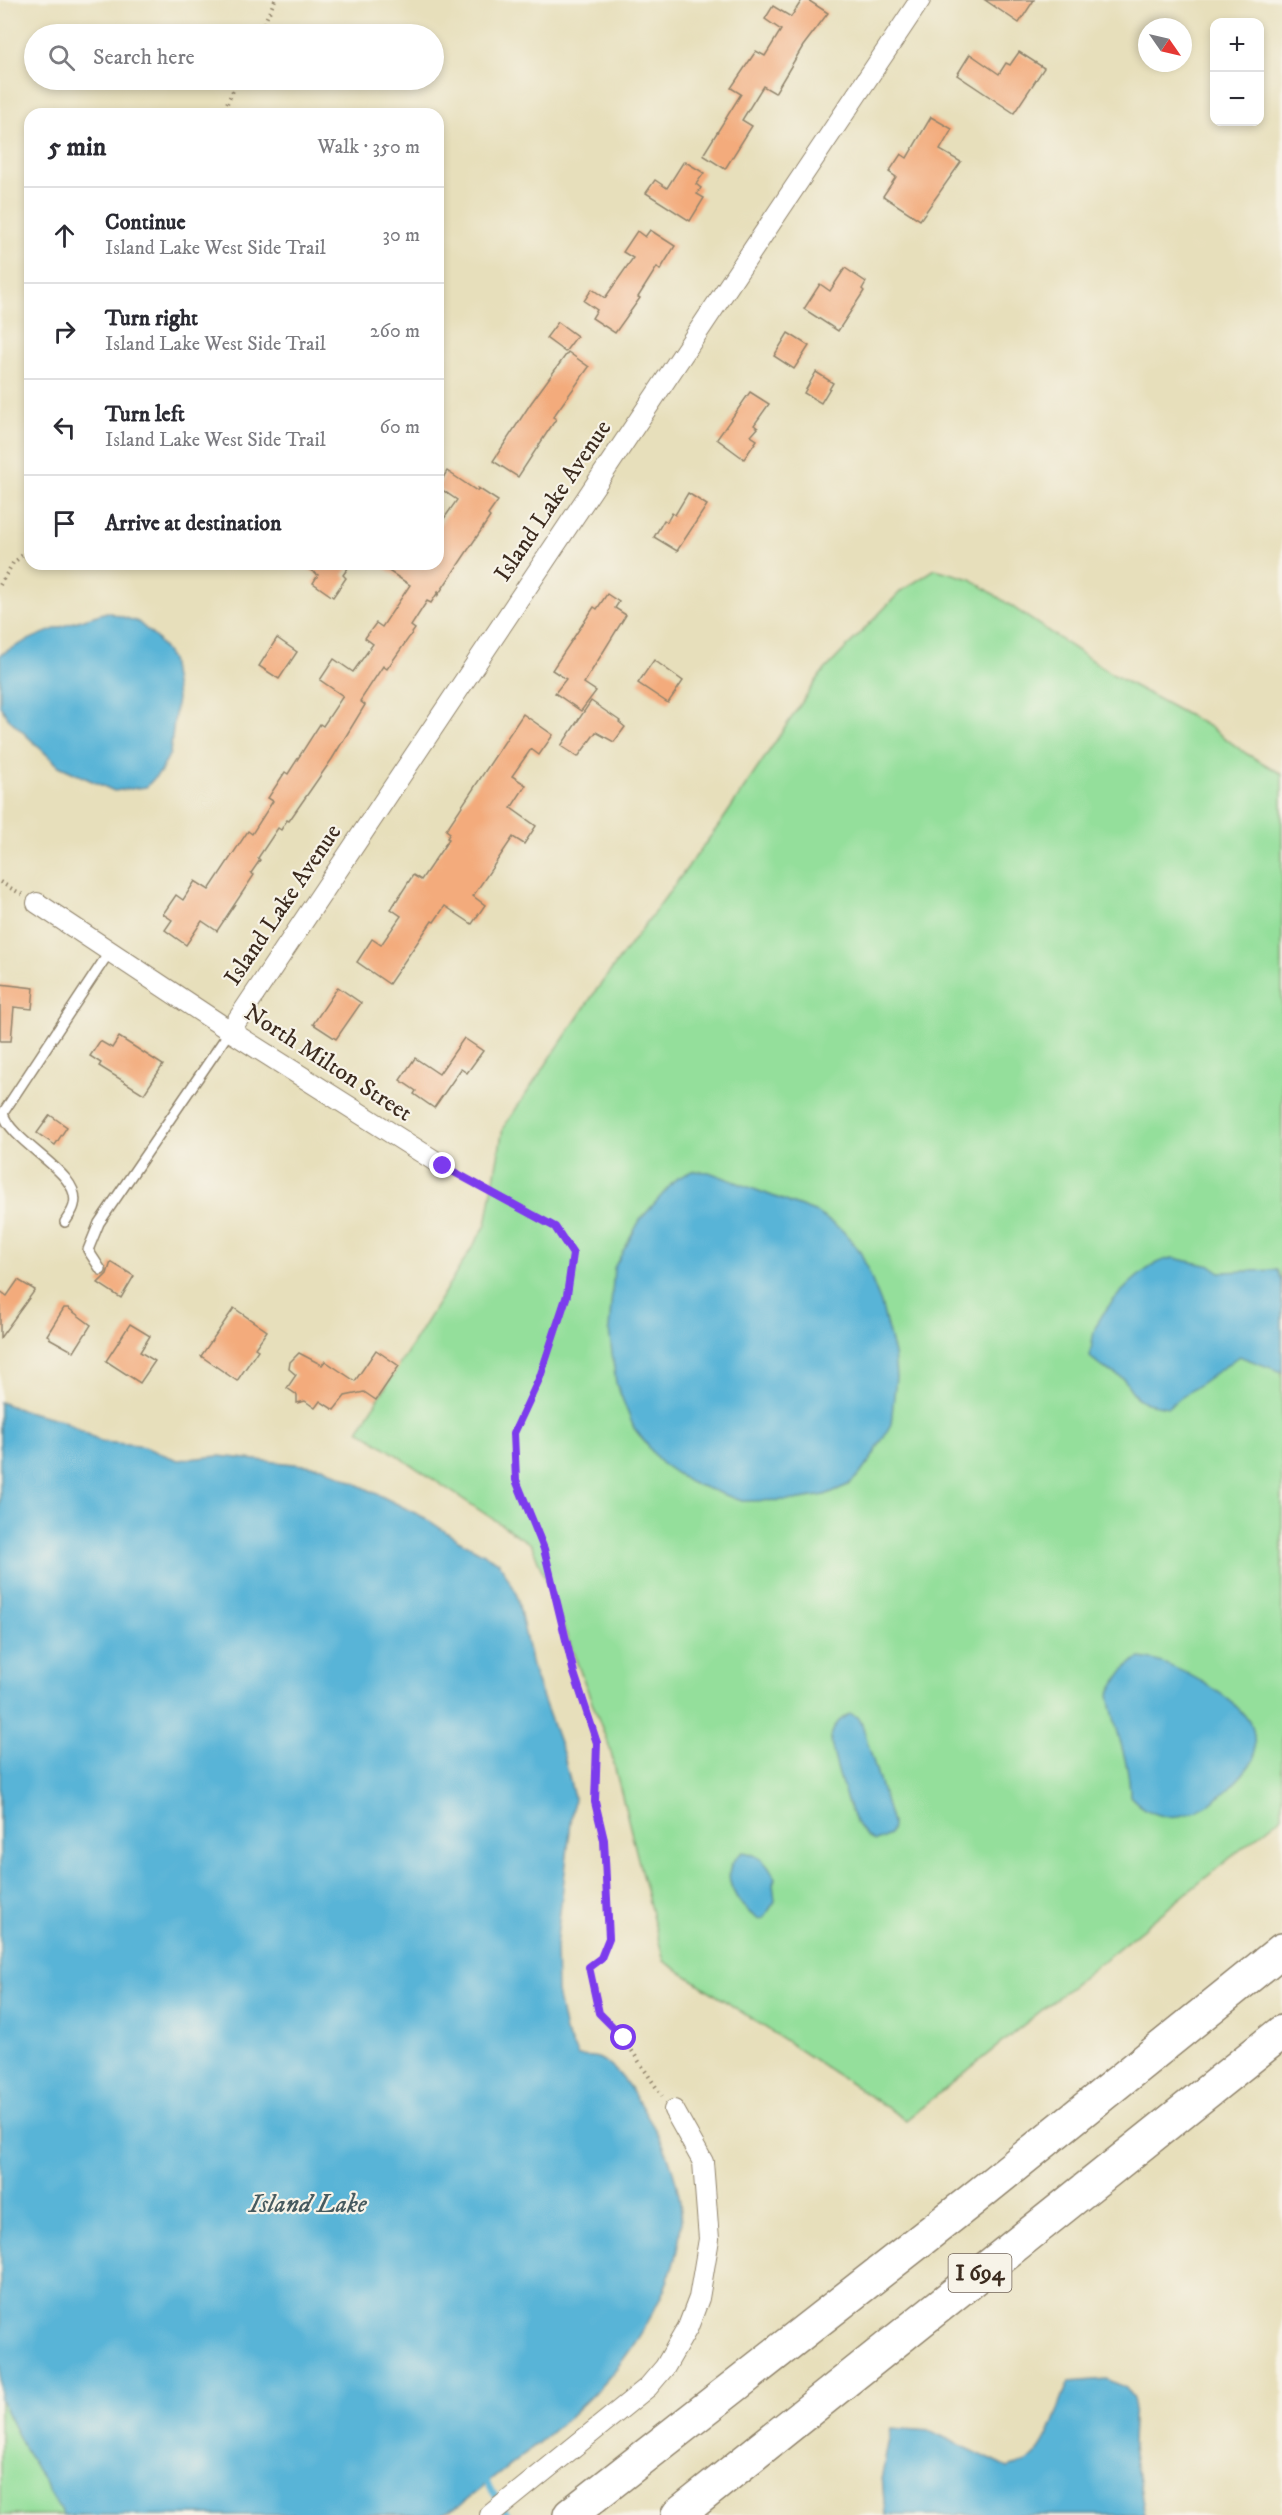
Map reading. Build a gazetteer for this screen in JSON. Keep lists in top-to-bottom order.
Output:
{
  "streets": {
    "highway": ["I 694"],
    "street": ["Island Lake Avenue", "North Milton Street"]
  },
  "crossings": [
    ["Island Lake Avenue", "North Milton Street"]
  ],
  "water": ["Island Lake"],
  "north": "bottom right",
  "page": {
    "map_buttons": ["+", "−"],
    "search": "Search here",
    "heading": ["5 min", "Walk · 350 m"],
    "list": [
      ["Continue", "Island Lake West Side Trail", "30 m"],
      ["Turn right", "Island Lake West Side Trail", "260 m"],
      ["Turn left", "Island Lake West Side Trail", "60 m"],
      "Arrive at destination"
    ]
  }
}
